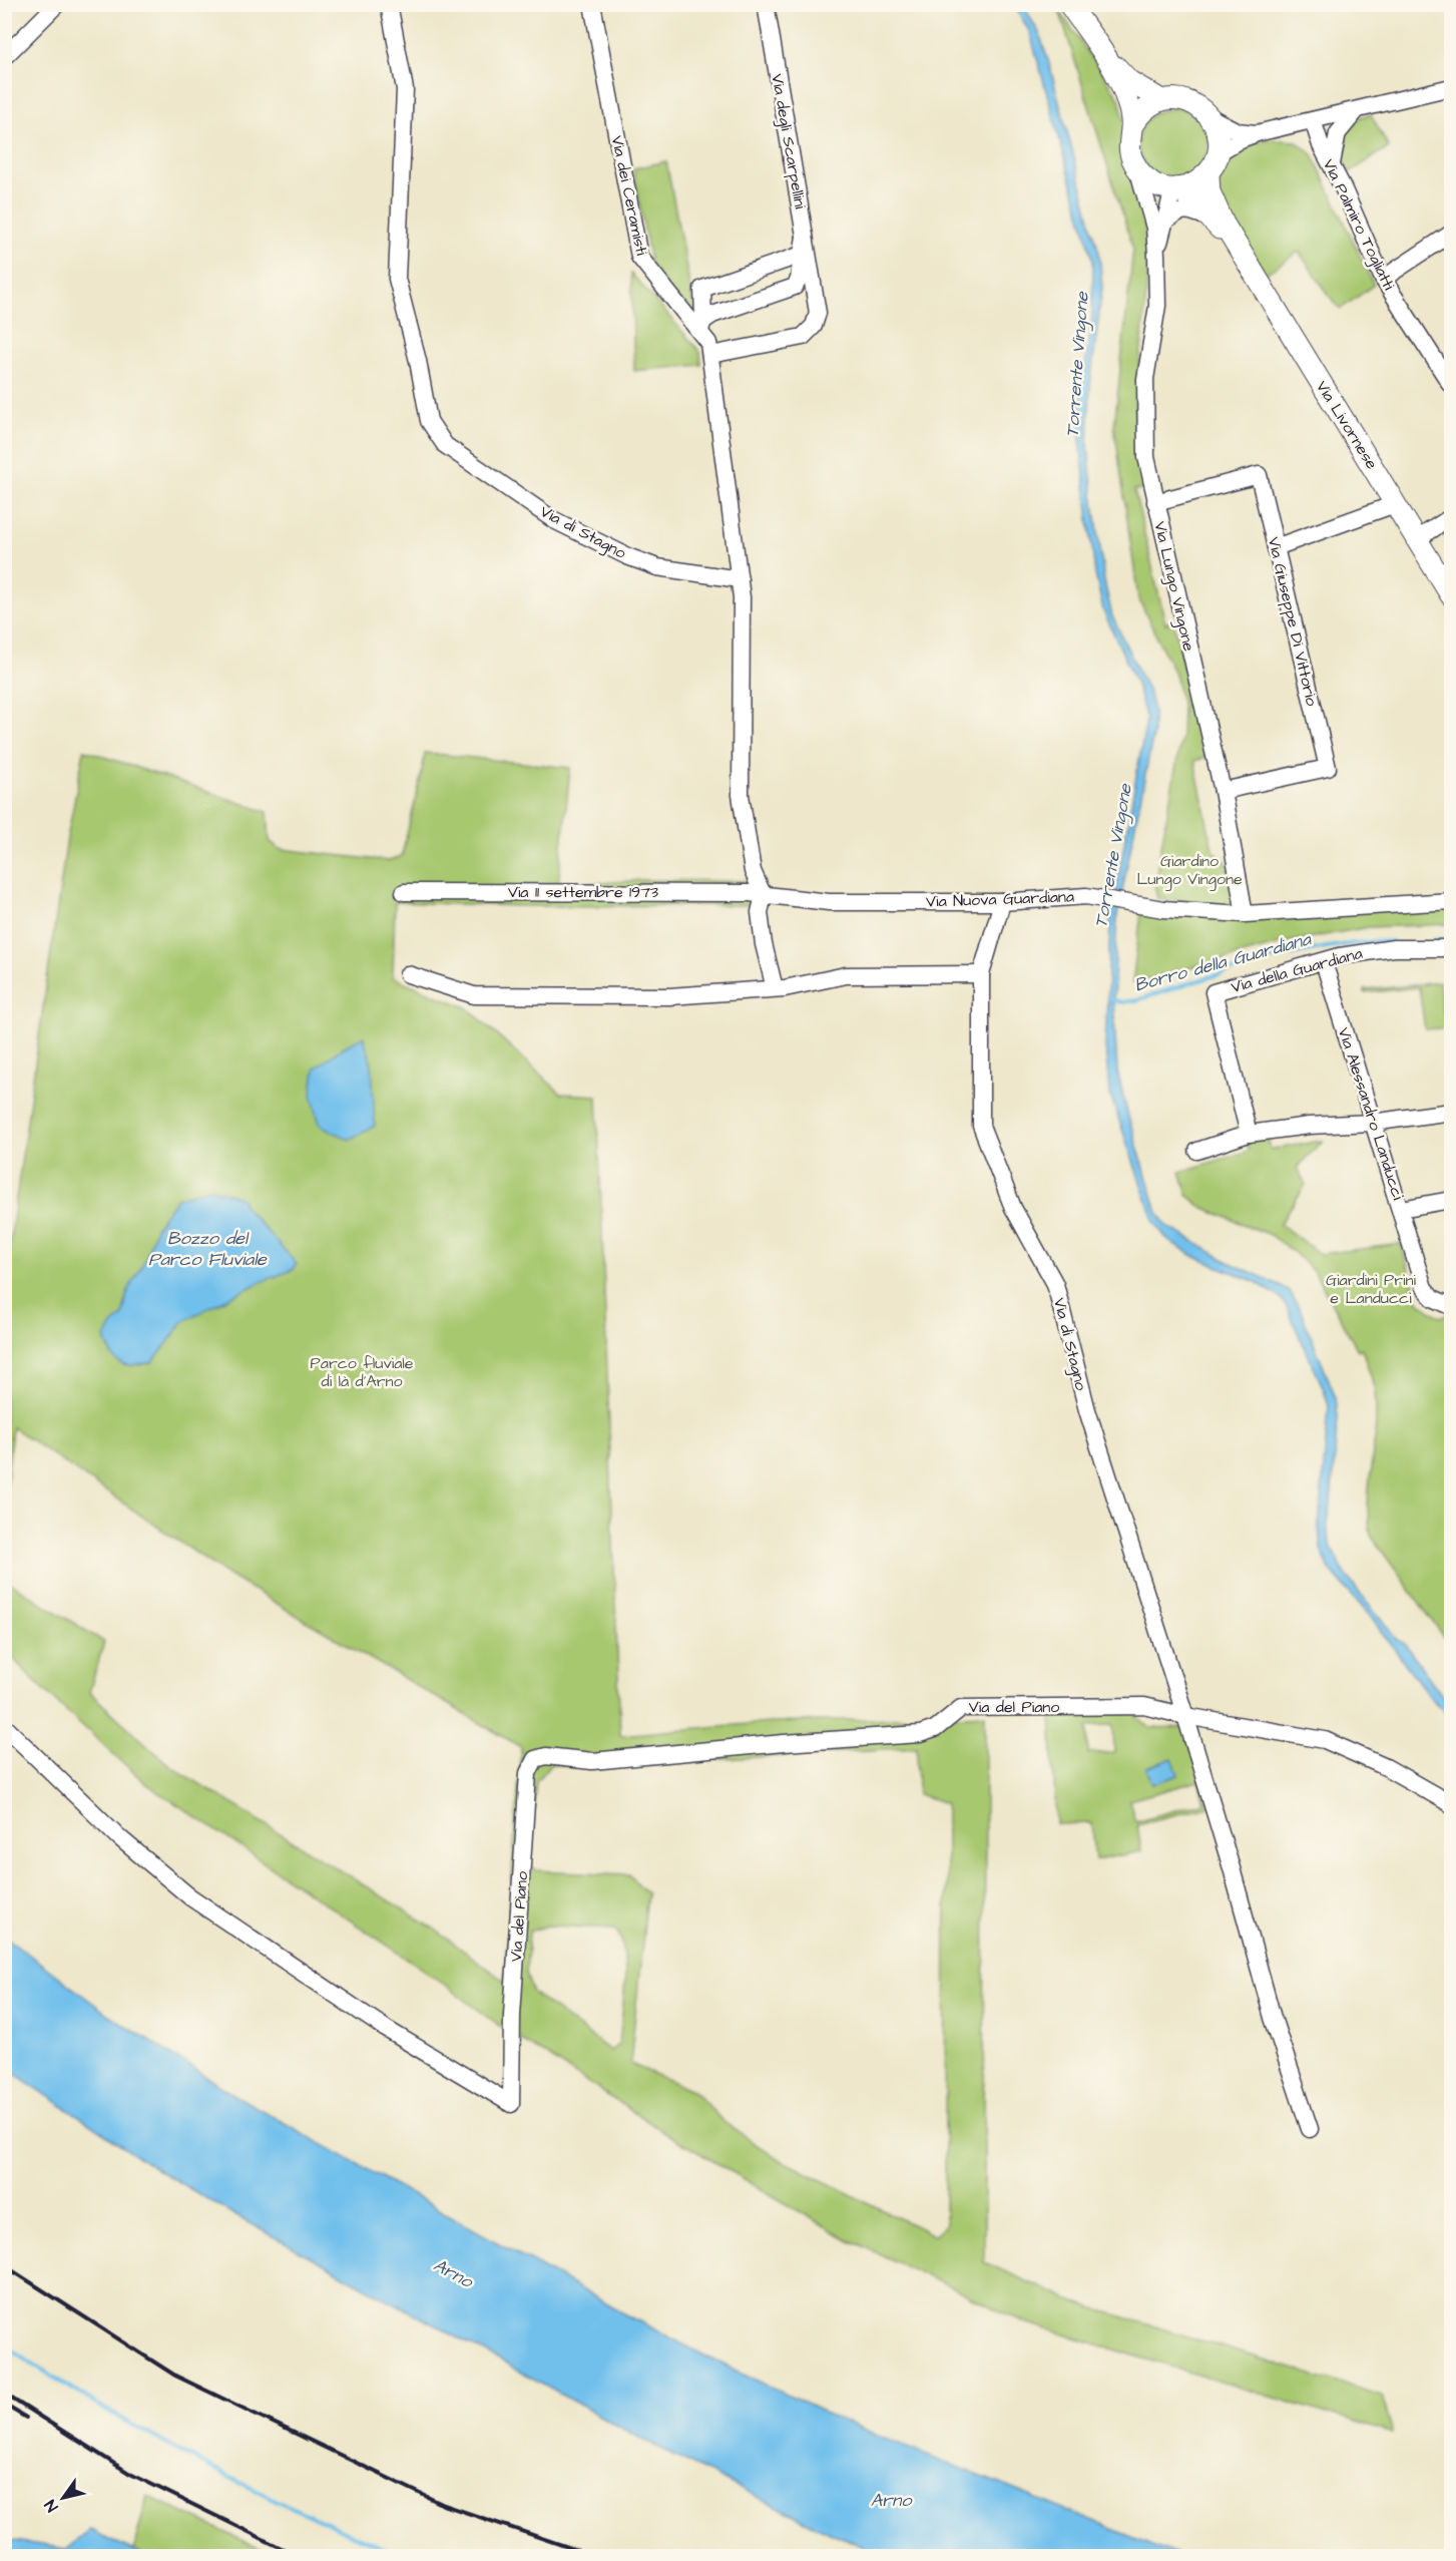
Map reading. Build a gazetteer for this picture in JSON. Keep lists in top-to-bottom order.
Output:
{
  "streets": {
    "main road": ["Via Livornese"],
    "street": [
      "Via degli Scarpellini",
      "Via dei Ceramisti",
      "Via Palmiro Togliatti",
      "Via di Stagno",
      "Via Lungo Vingone",
      "Via Giuseppe Di Vittorio",
      "Via 11 settembre 1973",
      "Via Nuova Guardiana",
      "Via della Guardiana",
      "Via Alessandro Landucci",
      "Via del Piano"
    ]
  },
  "crossings": [
    ["Via degli Scarpellini", "Via dei Ceramisti"],
    ["Via dei Ceramisti", "Via di Stagno"],
    ["Via Livornese", "Via Lungo Vingone"],
    ["Via di Stagno", "Via Nuova Guardiana"],
    ["Via di Stagno", "Via del Piano"],
    ["Via Lungo Vingone", "Via Giuseppe Di Vittorio"],
    ["Via Lungo Vingone", "Via Nuova Guardiana"],
    ["Via 11 settembre 1973", "Via Nuova Guardiana"],
    ["Via della Guardiana", "Via Alessandro Landucci"]
  ],
  "water": [
    "Torrente Vingone",
    "Borro della Guardiana",
    "Bozzo del Parco Fluviale",
    "Arno"
  ],
  "parks": ["Giardino Lungo Vingone", "Giardini Prini e Landucci", "Parco fluviale di là d'Arno"],
  "north": "bottom left"
}
